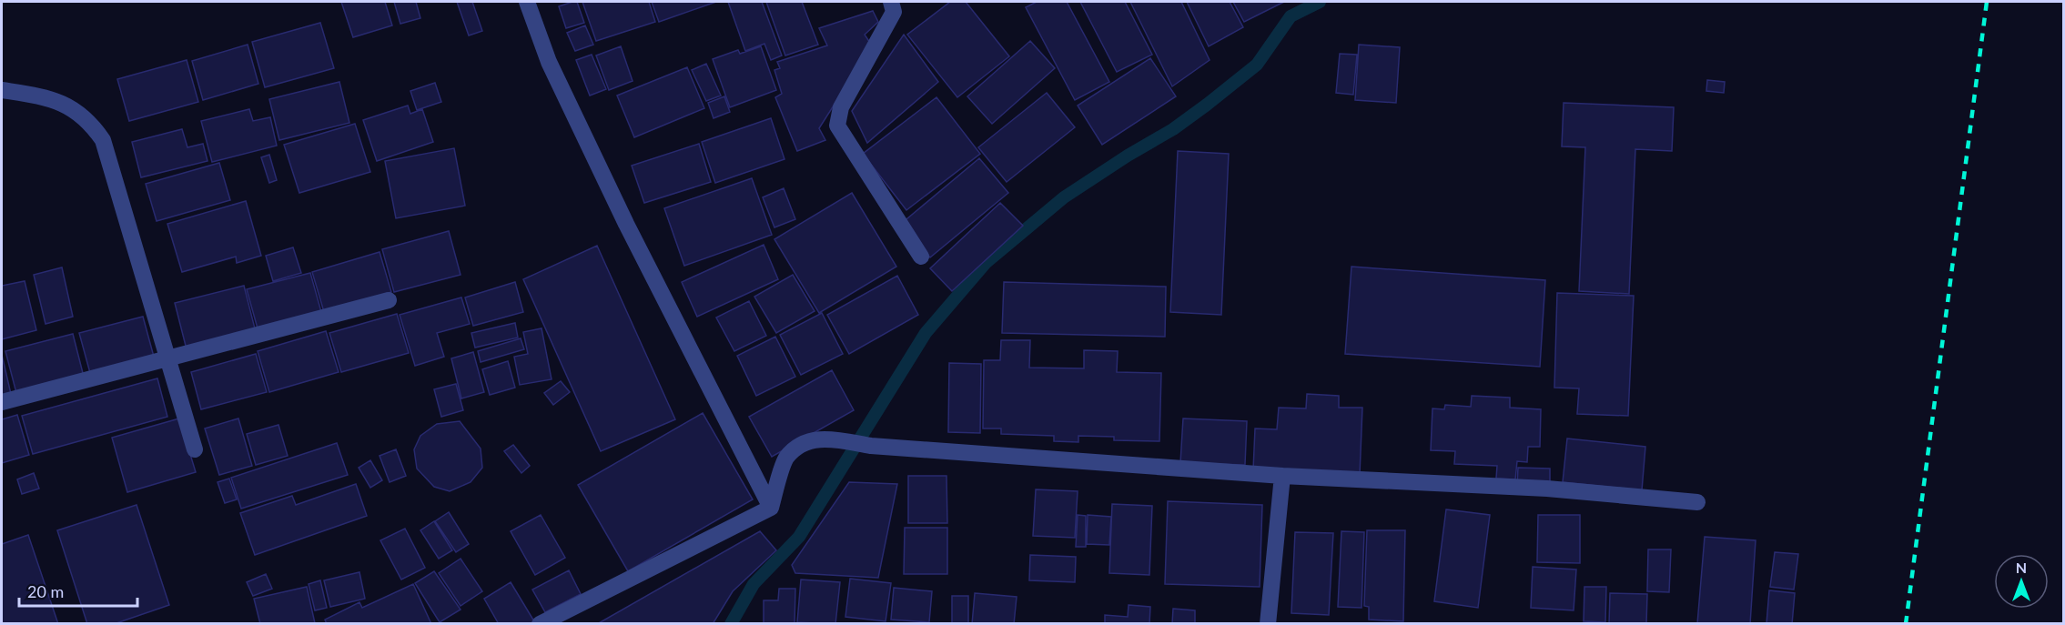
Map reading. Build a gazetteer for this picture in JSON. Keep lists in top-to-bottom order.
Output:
{
  "scale_bar": "20 m",
  "north": "top"
}
